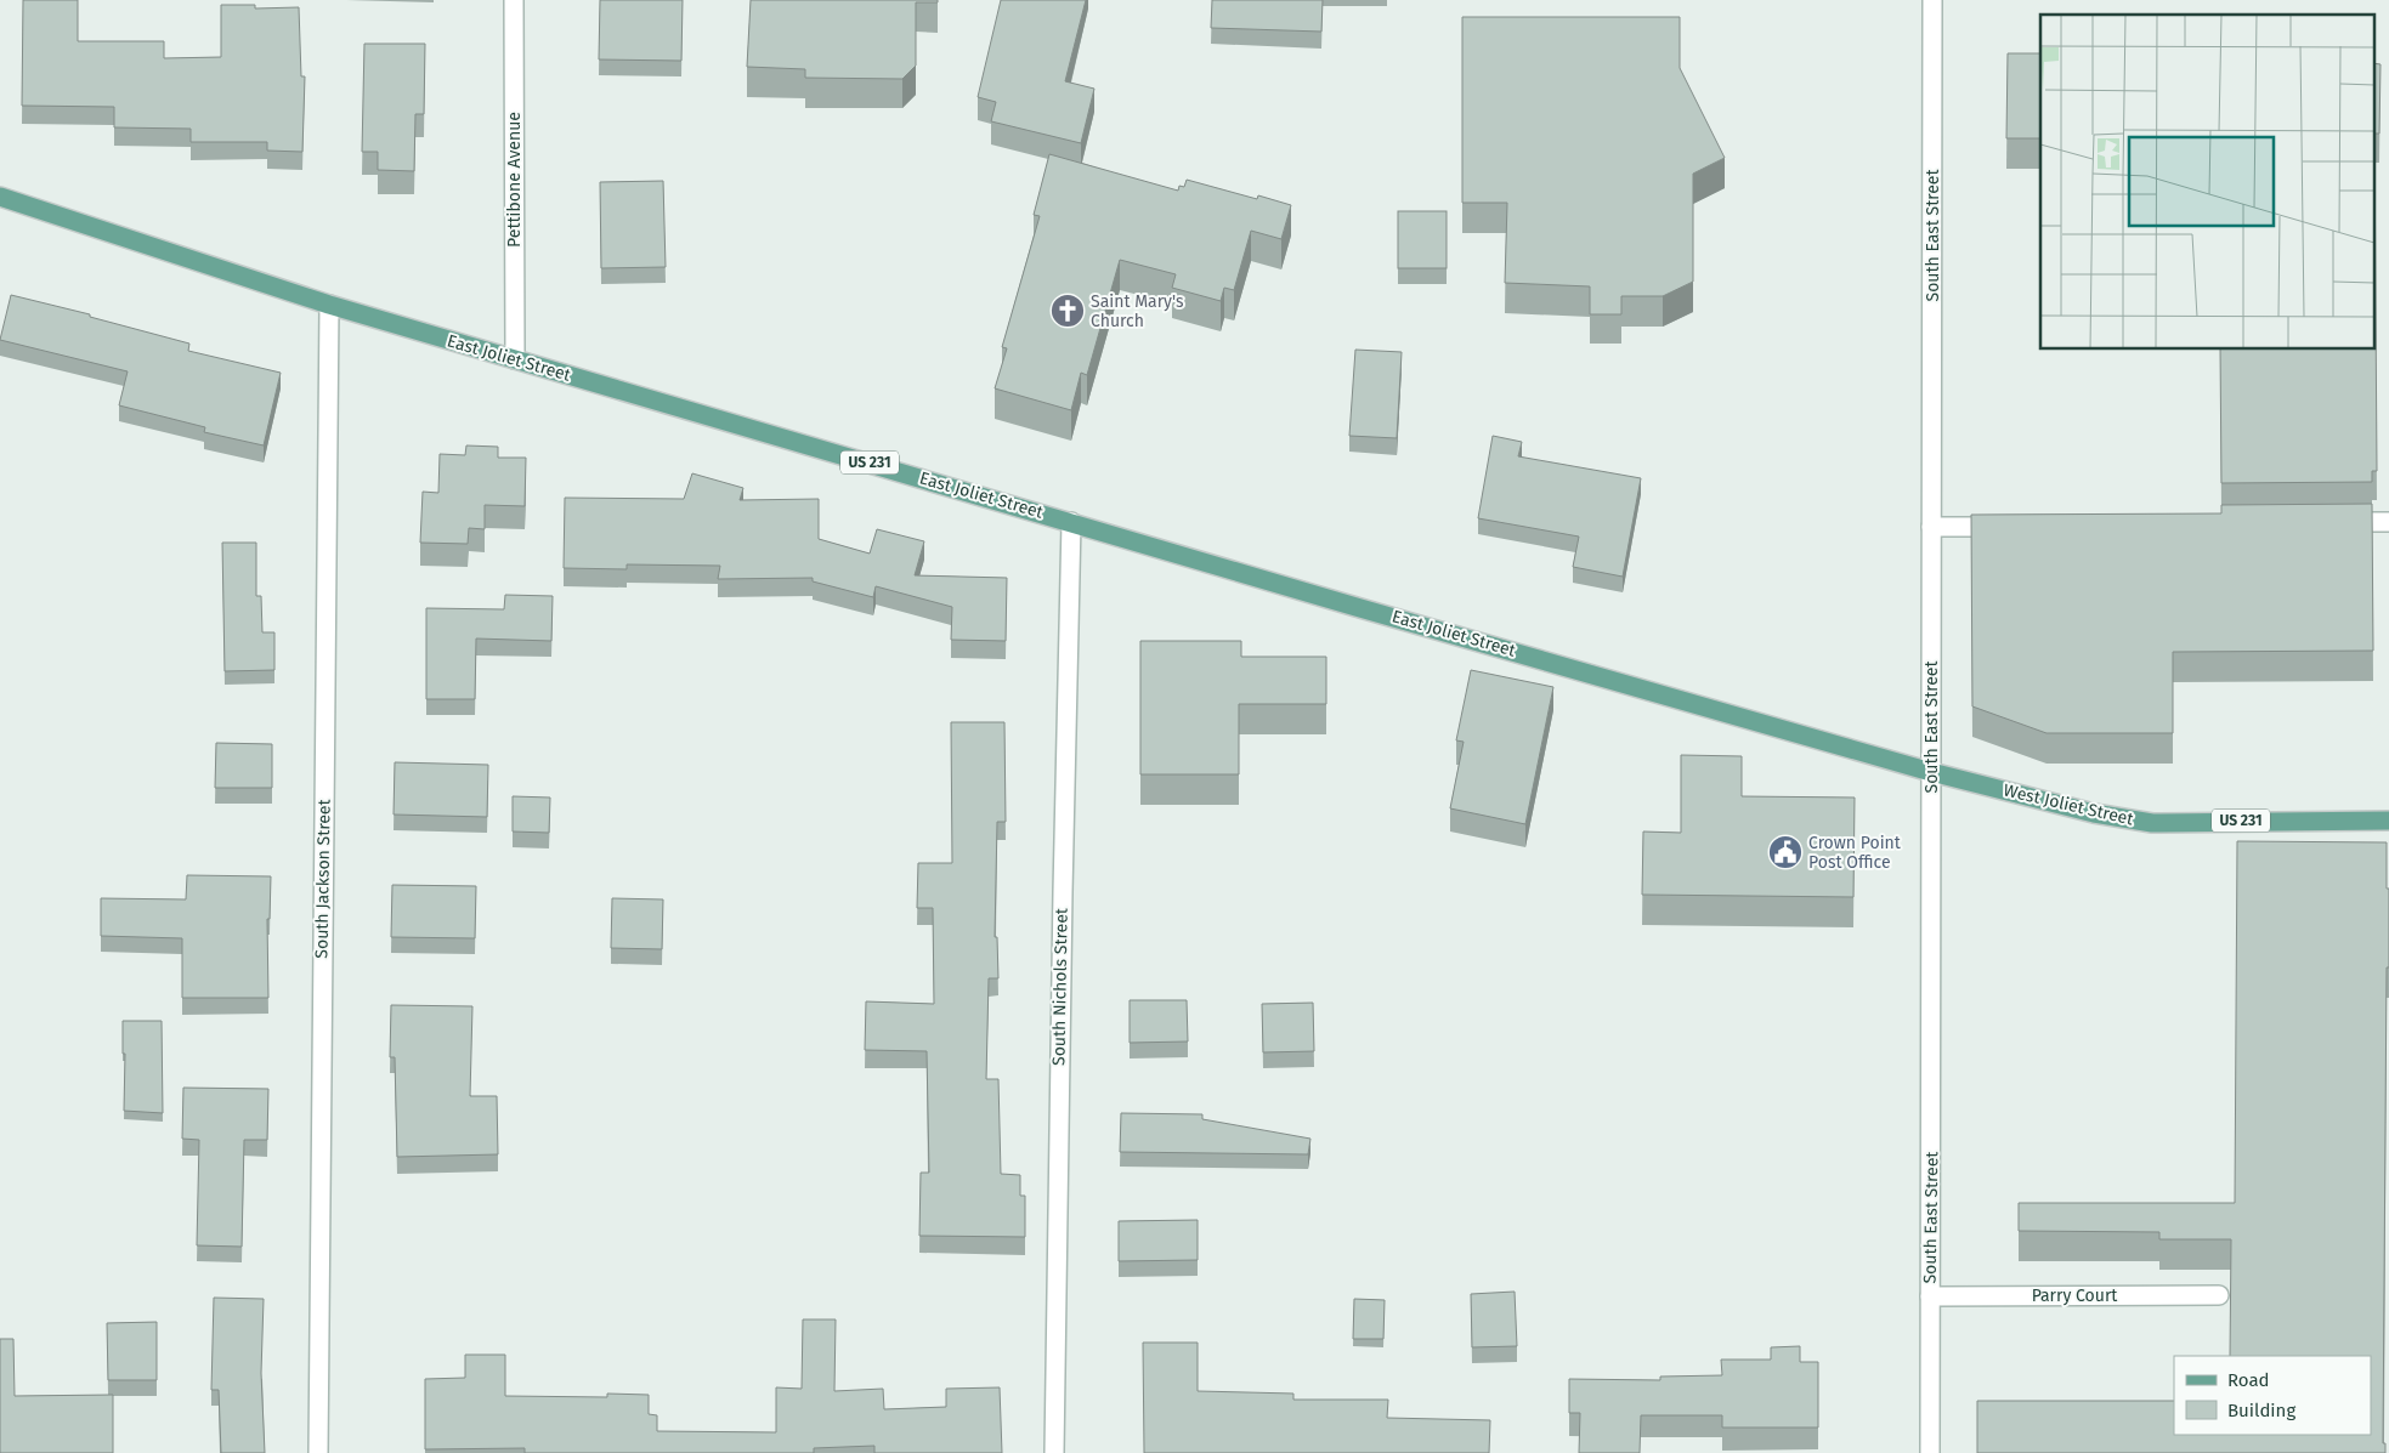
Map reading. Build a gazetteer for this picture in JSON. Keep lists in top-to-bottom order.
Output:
{
  "streets": {
    "main road": ["East Joliet Street", "US 231", "West Joliet Street"],
    "street": [
      "Pettibone Avenue",
      "South East Street",
      "South Jackson Street",
      "South Nichols Street",
      "Parry Court"
    ]
  },
  "crossings": [
    ["Pettibone Avenue", "East Joliet Street"],
    ["South East Street", "East Joliet Street"],
    ["South East Street", "West Joliet Street"],
    ["South East Street", "Parry Court"],
    ["East Joliet Street", "West Joliet Street"],
    ["East Joliet Street", "South Jackson Street"],
    ["East Joliet Street", "South Nichols Street"]
  ],
  "places": {
    "church": ["Saint Mary's Church"],
    "public building": ["Crown Point Post Office"]
  },
  "legend": ["Road", "Building"]
}
